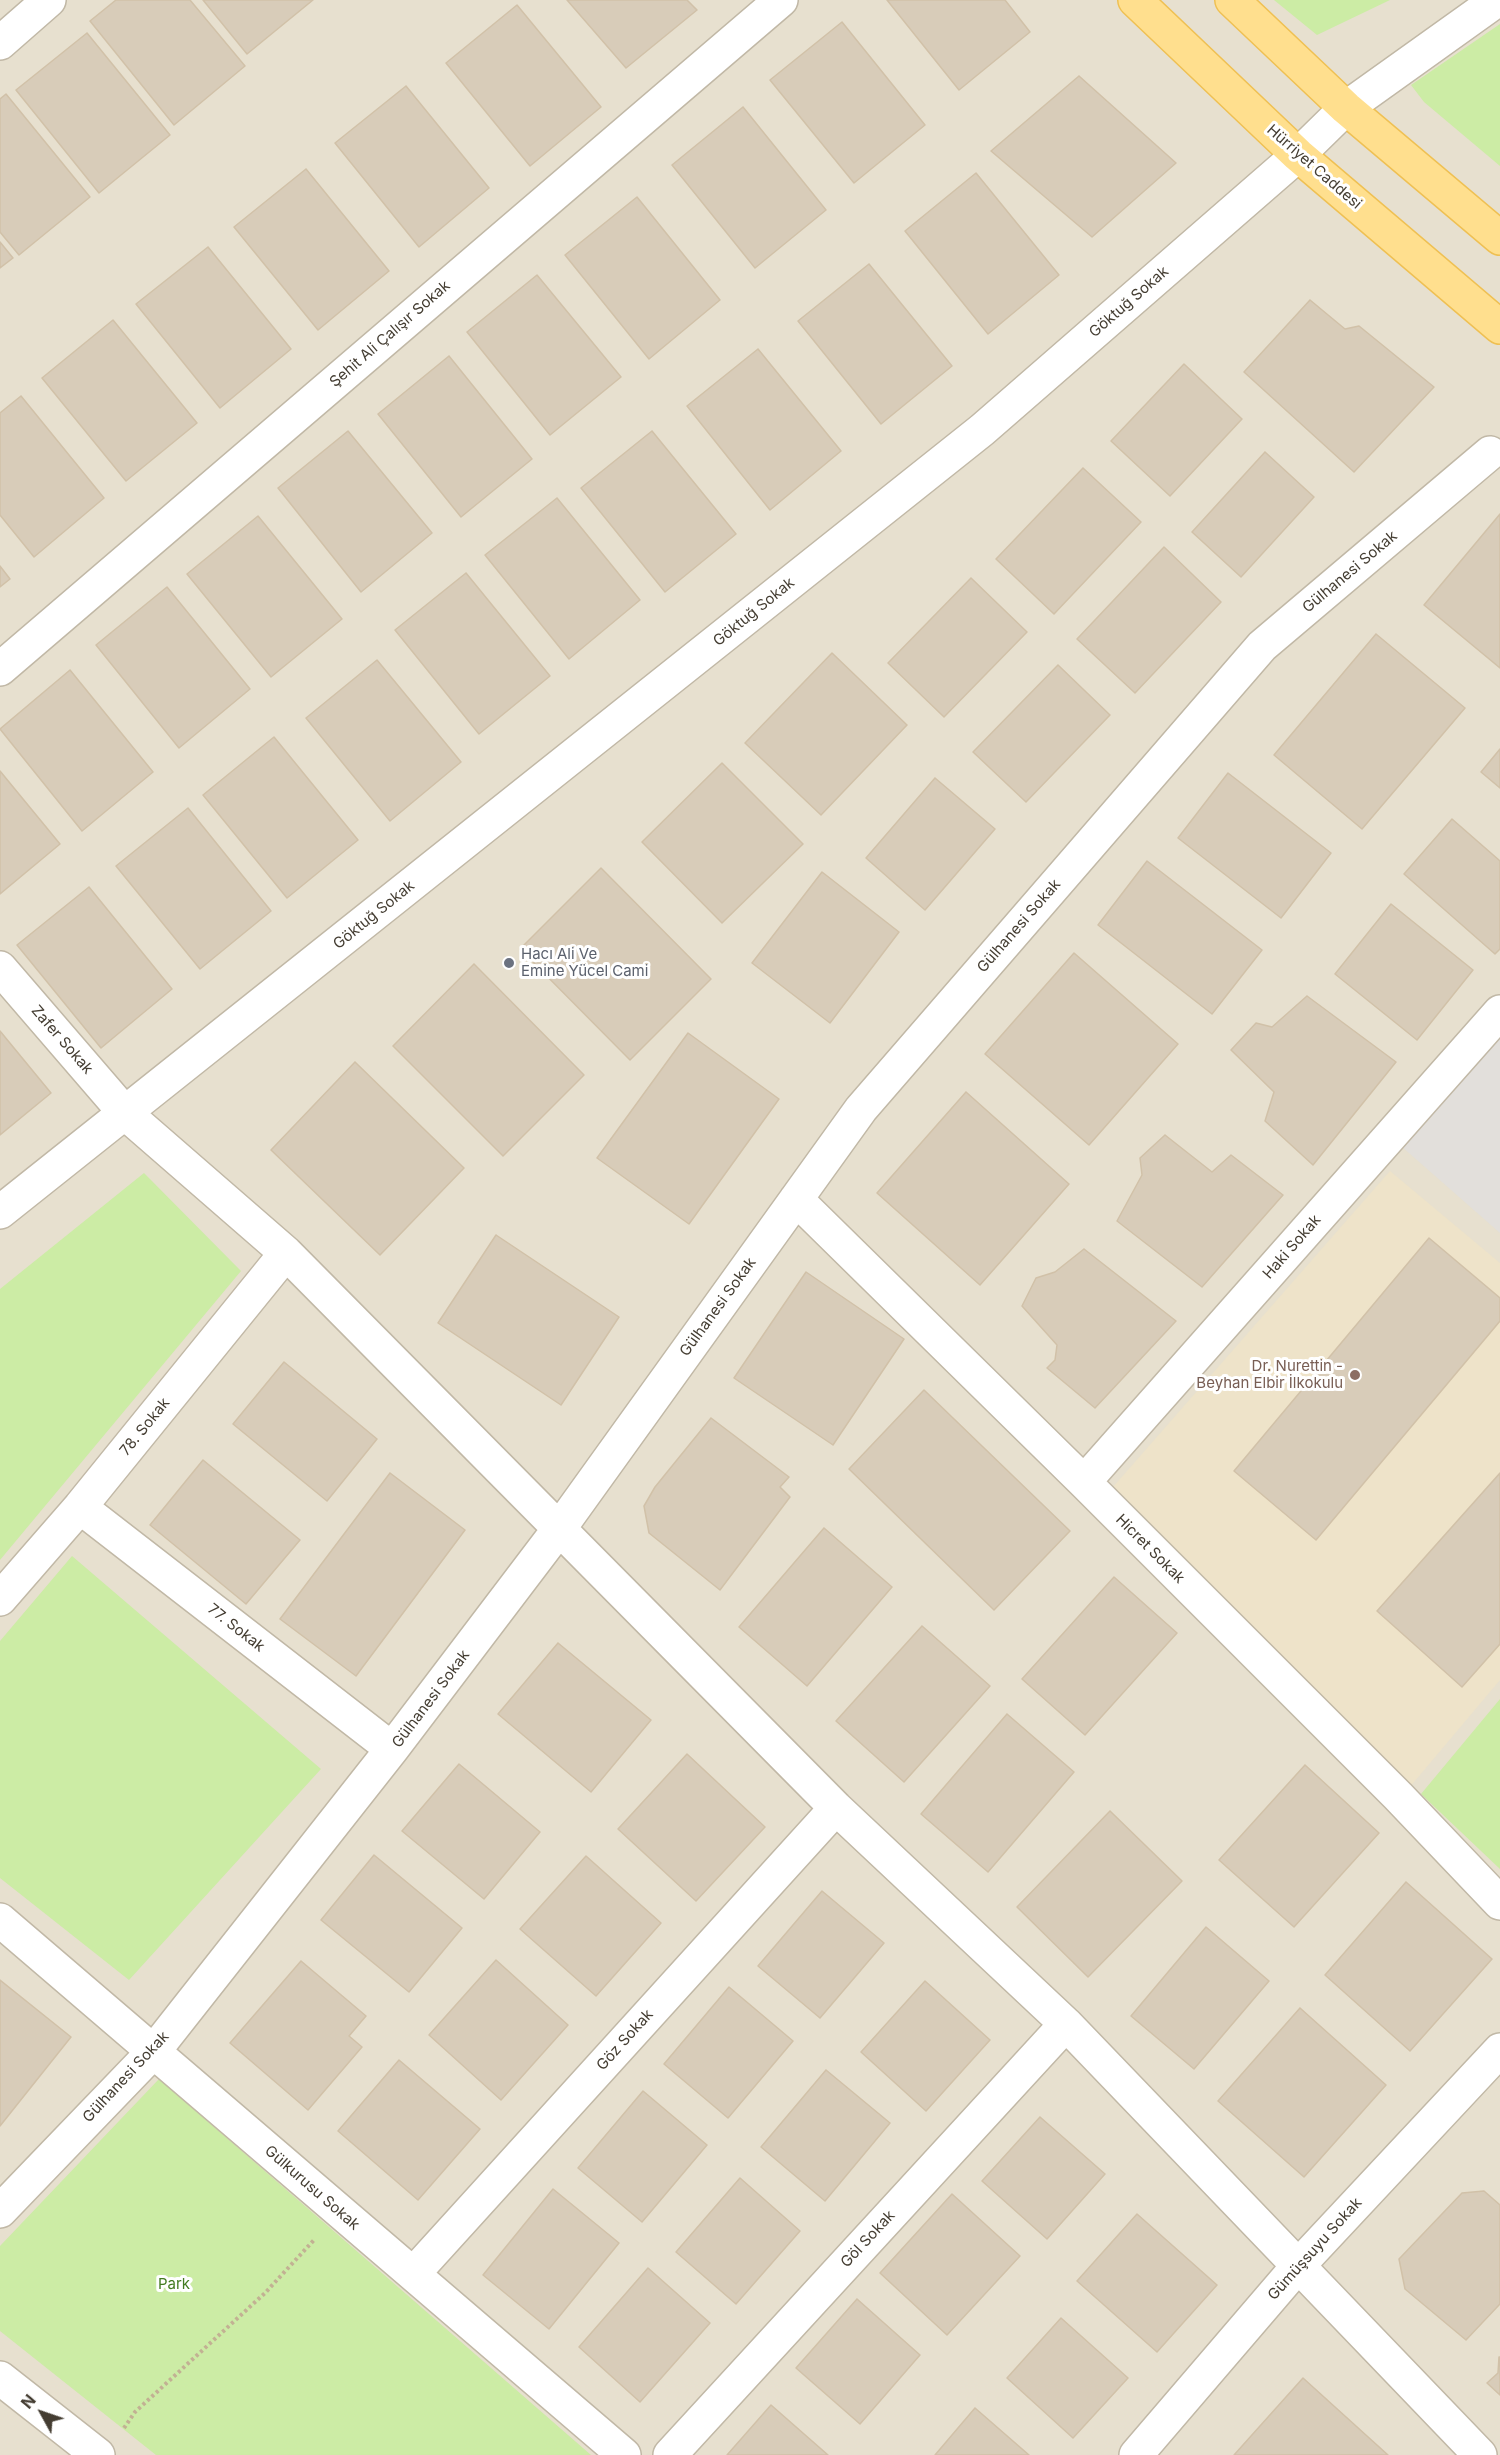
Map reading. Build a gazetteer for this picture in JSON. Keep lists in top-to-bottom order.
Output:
{
  "streets": {
    "main road": ["Hürriyet Caddesi"],
    "street": [
      "Göktuğ Sokak",
      "Şehit Ali Çalışır Sokak",
      "Gülhanesi Sokak",
      "Zafer Sokak",
      "Haki Sokak",
      "78. Sokak",
      "Hicret Sokak",
      "77. Sokak",
      "Göz Sokak",
      "Gülkurusu Sokak",
      "Göl Sokak",
      "Gümüşsuyu Sokak"
    ]
  },
  "crossings": [
    ["Hürriyet Caddesi", "Göktuğ Sokak"],
    ["Göktuğ Sokak", "Zafer Sokak"],
    ["Gülhanesi Sokak", "Zafer Sokak"],
    ["Gülhanesi Sokak", "Hicret Sokak"],
    ["Gülhanesi Sokak", "77. Sokak"],
    ["Gülhanesi Sokak", "Gülkurusu Sokak"],
    ["Zafer Sokak", "78. Sokak"],
    ["Zafer Sokak", "Göz Sokak"],
    ["Zafer Sokak", "Göl Sokak"],
    ["Zafer Sokak", "Gümüşsuyu Sokak"],
    ["Haki Sokak", "Hicret Sokak"],
    ["78. Sokak", "77. Sokak"],
    ["Göz Sokak", "Gülkurusu Sokak"]
  ],
  "parks": ["Park"],
  "places": ["Hacı Ali Ve Emine Yücel Cami", "Dr. Nurettin - Beyhan Elbir İlkokulu"],
  "north": "top left"
}
